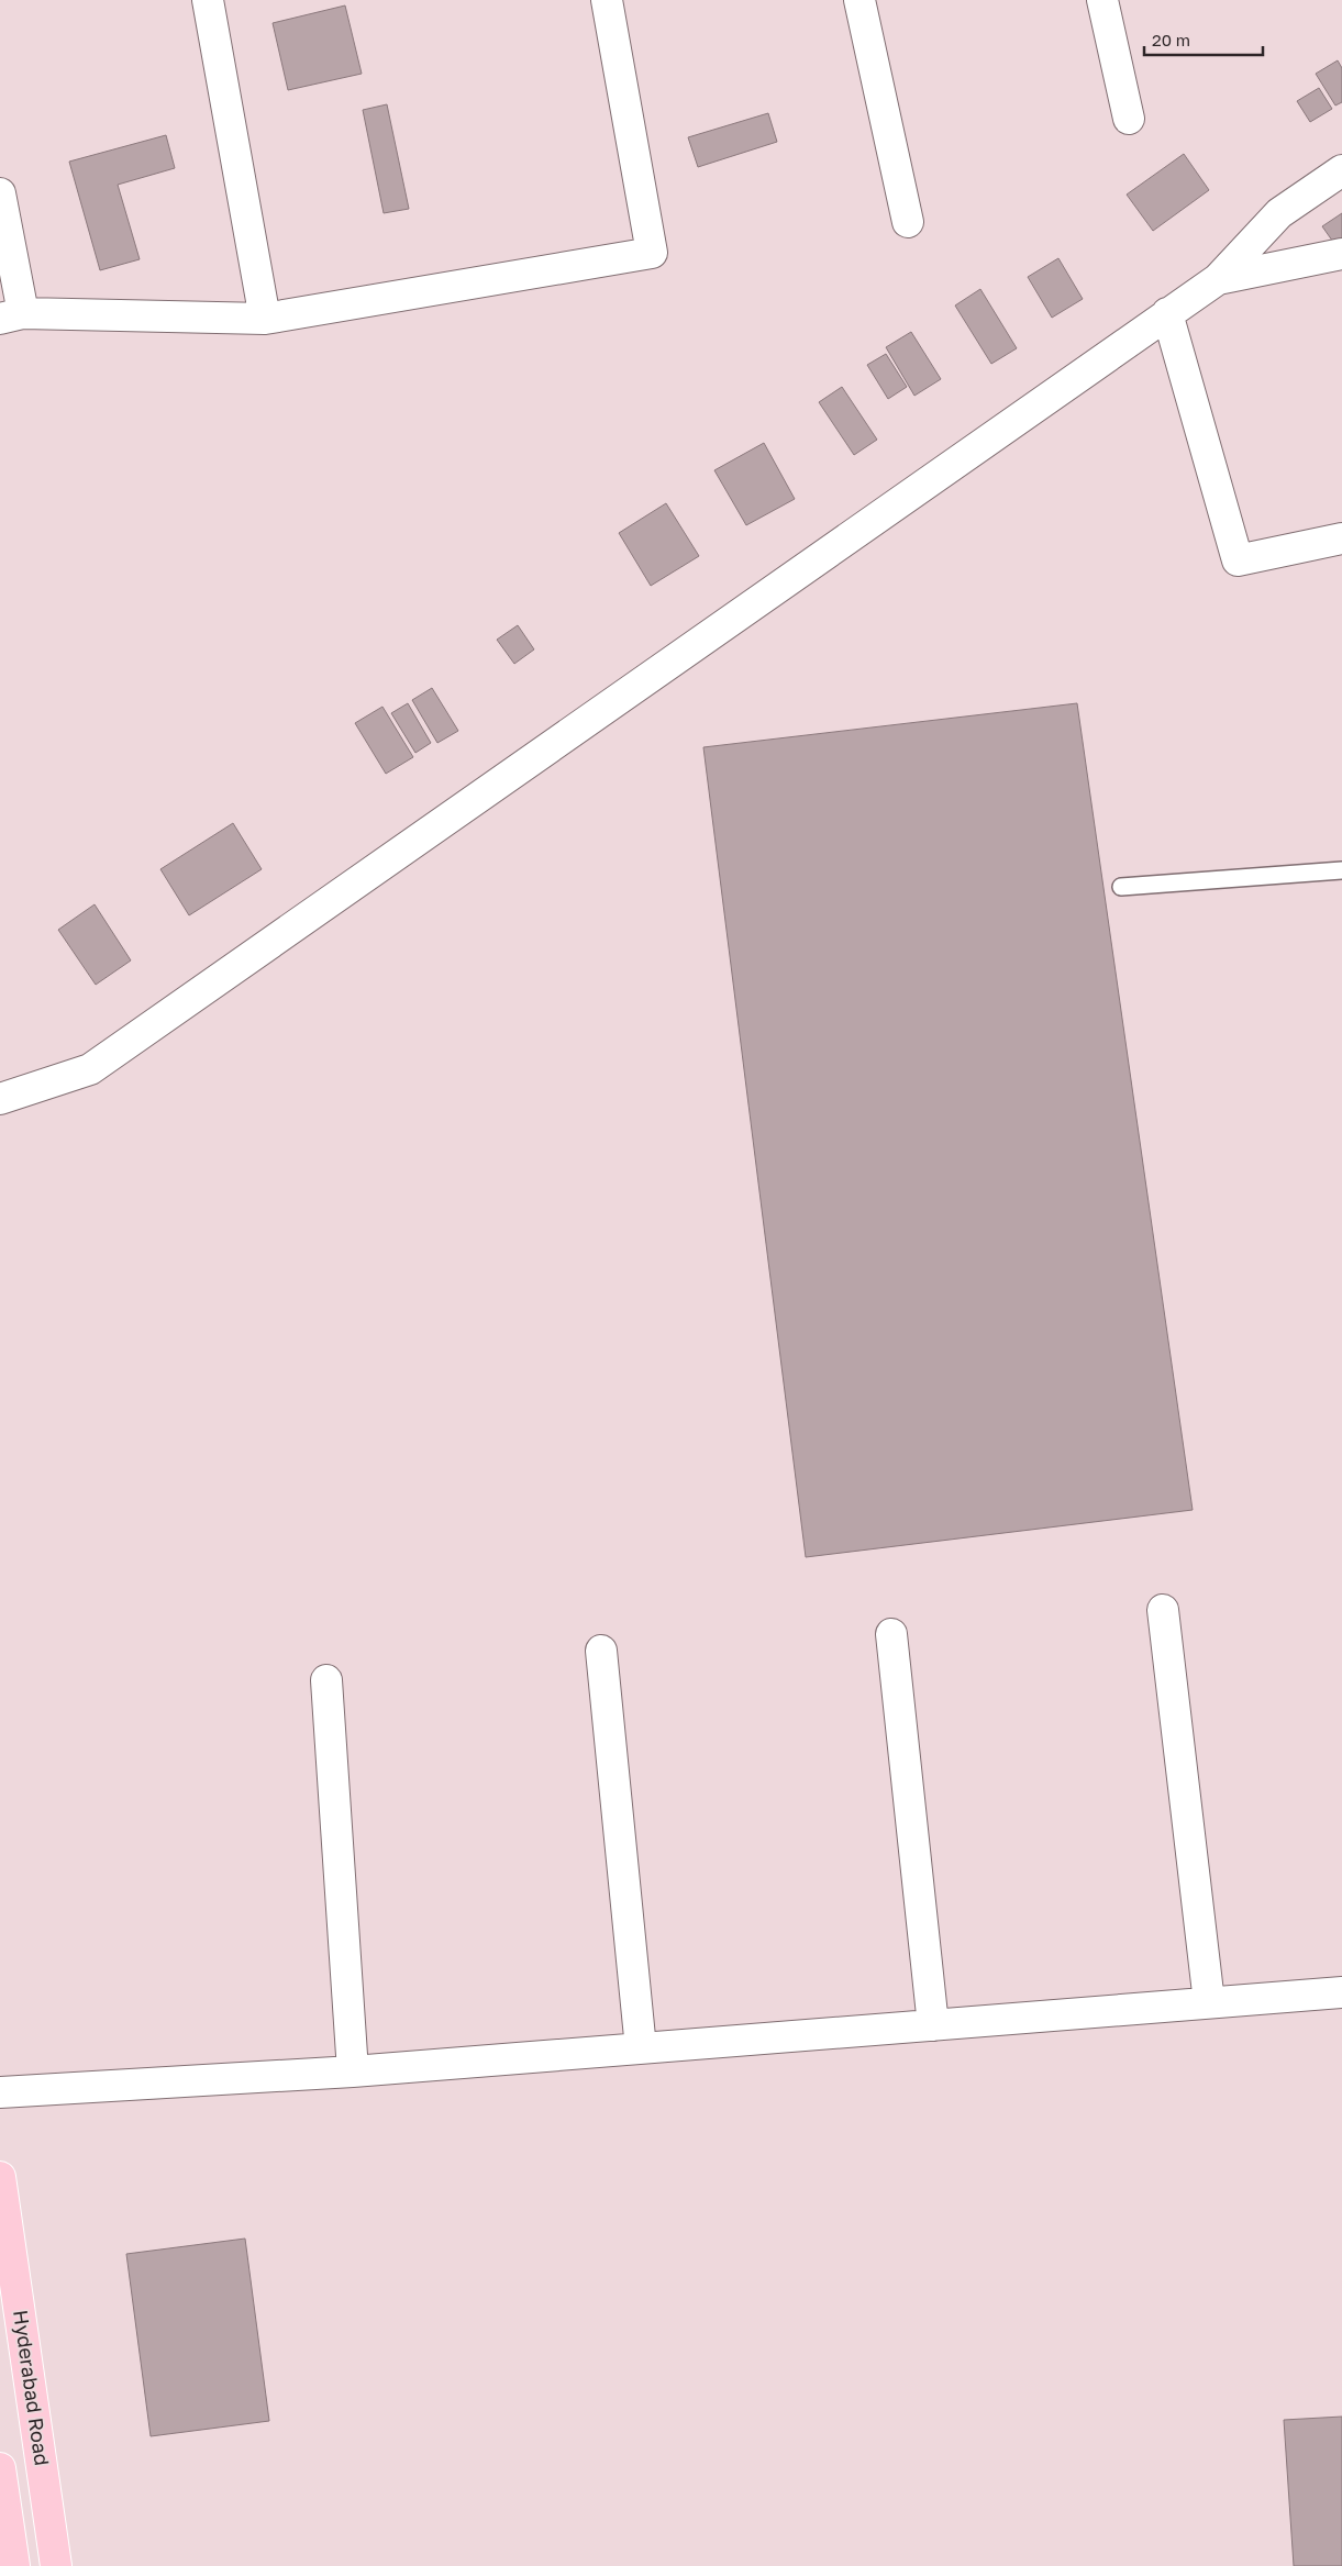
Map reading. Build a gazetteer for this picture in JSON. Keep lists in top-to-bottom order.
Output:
{
  "streets": {
    "main road": ["Hyderabad Road"]
  },
  "scale_bar": "20 m"
}
